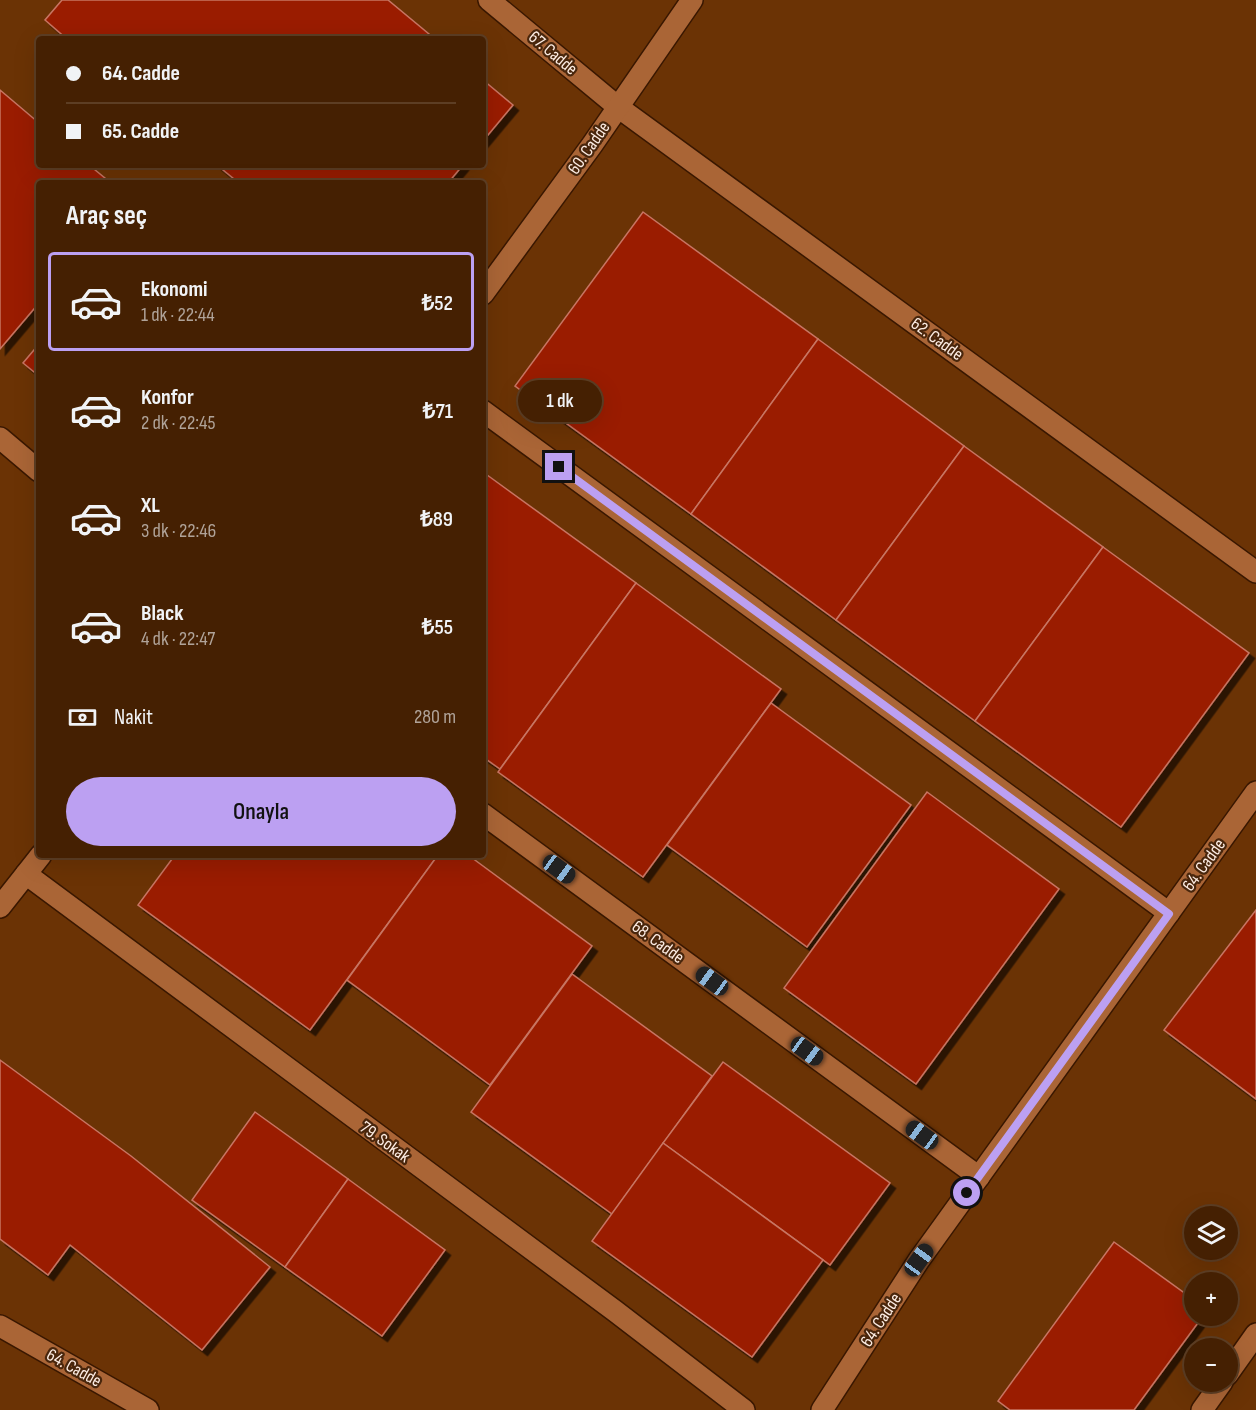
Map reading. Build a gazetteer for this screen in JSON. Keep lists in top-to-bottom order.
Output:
{
  "streets": {
    "street": [
      "67. Cadde",
      "60. Cadde",
      "62. Cadde",
      "64. Cadde",
      "68. Cadde",
      "79. Sokak"
    ]
  },
  "crossings": [
    ["67. Cadde", "60. Cadde"],
    ["67. Cadde", "62. Cadde"],
    ["60. Cadde", "62. Cadde"],
    ["64. Cadde", "68. Cadde"]
  ],
  "page": {
    "banner": ["64. Cadde", "65. Cadde"],
    "heading": "Araç seç",
    "list": [
      {
        "name": "Ekonomi",
        "note": "1 dk · 22:44",
        "value": "₺52"
      },
      {
        "name": "Konfor",
        "note": "2 dk · 22:45",
        "value": "₺71"
      },
      {
        "name": "XL",
        "note": "3 dk · 22:46",
        "value": "₺89"
      },
      {
        "name": "Black",
        "note": "4 dk · 22:47",
        "value": "₺55"
      }
    ],
    "bubble": "1 dk",
    "pay": ["Nakit", "280 m"],
    "buttons": "Onayla",
    "map_buttons": ["+", "−"]
  }
}
